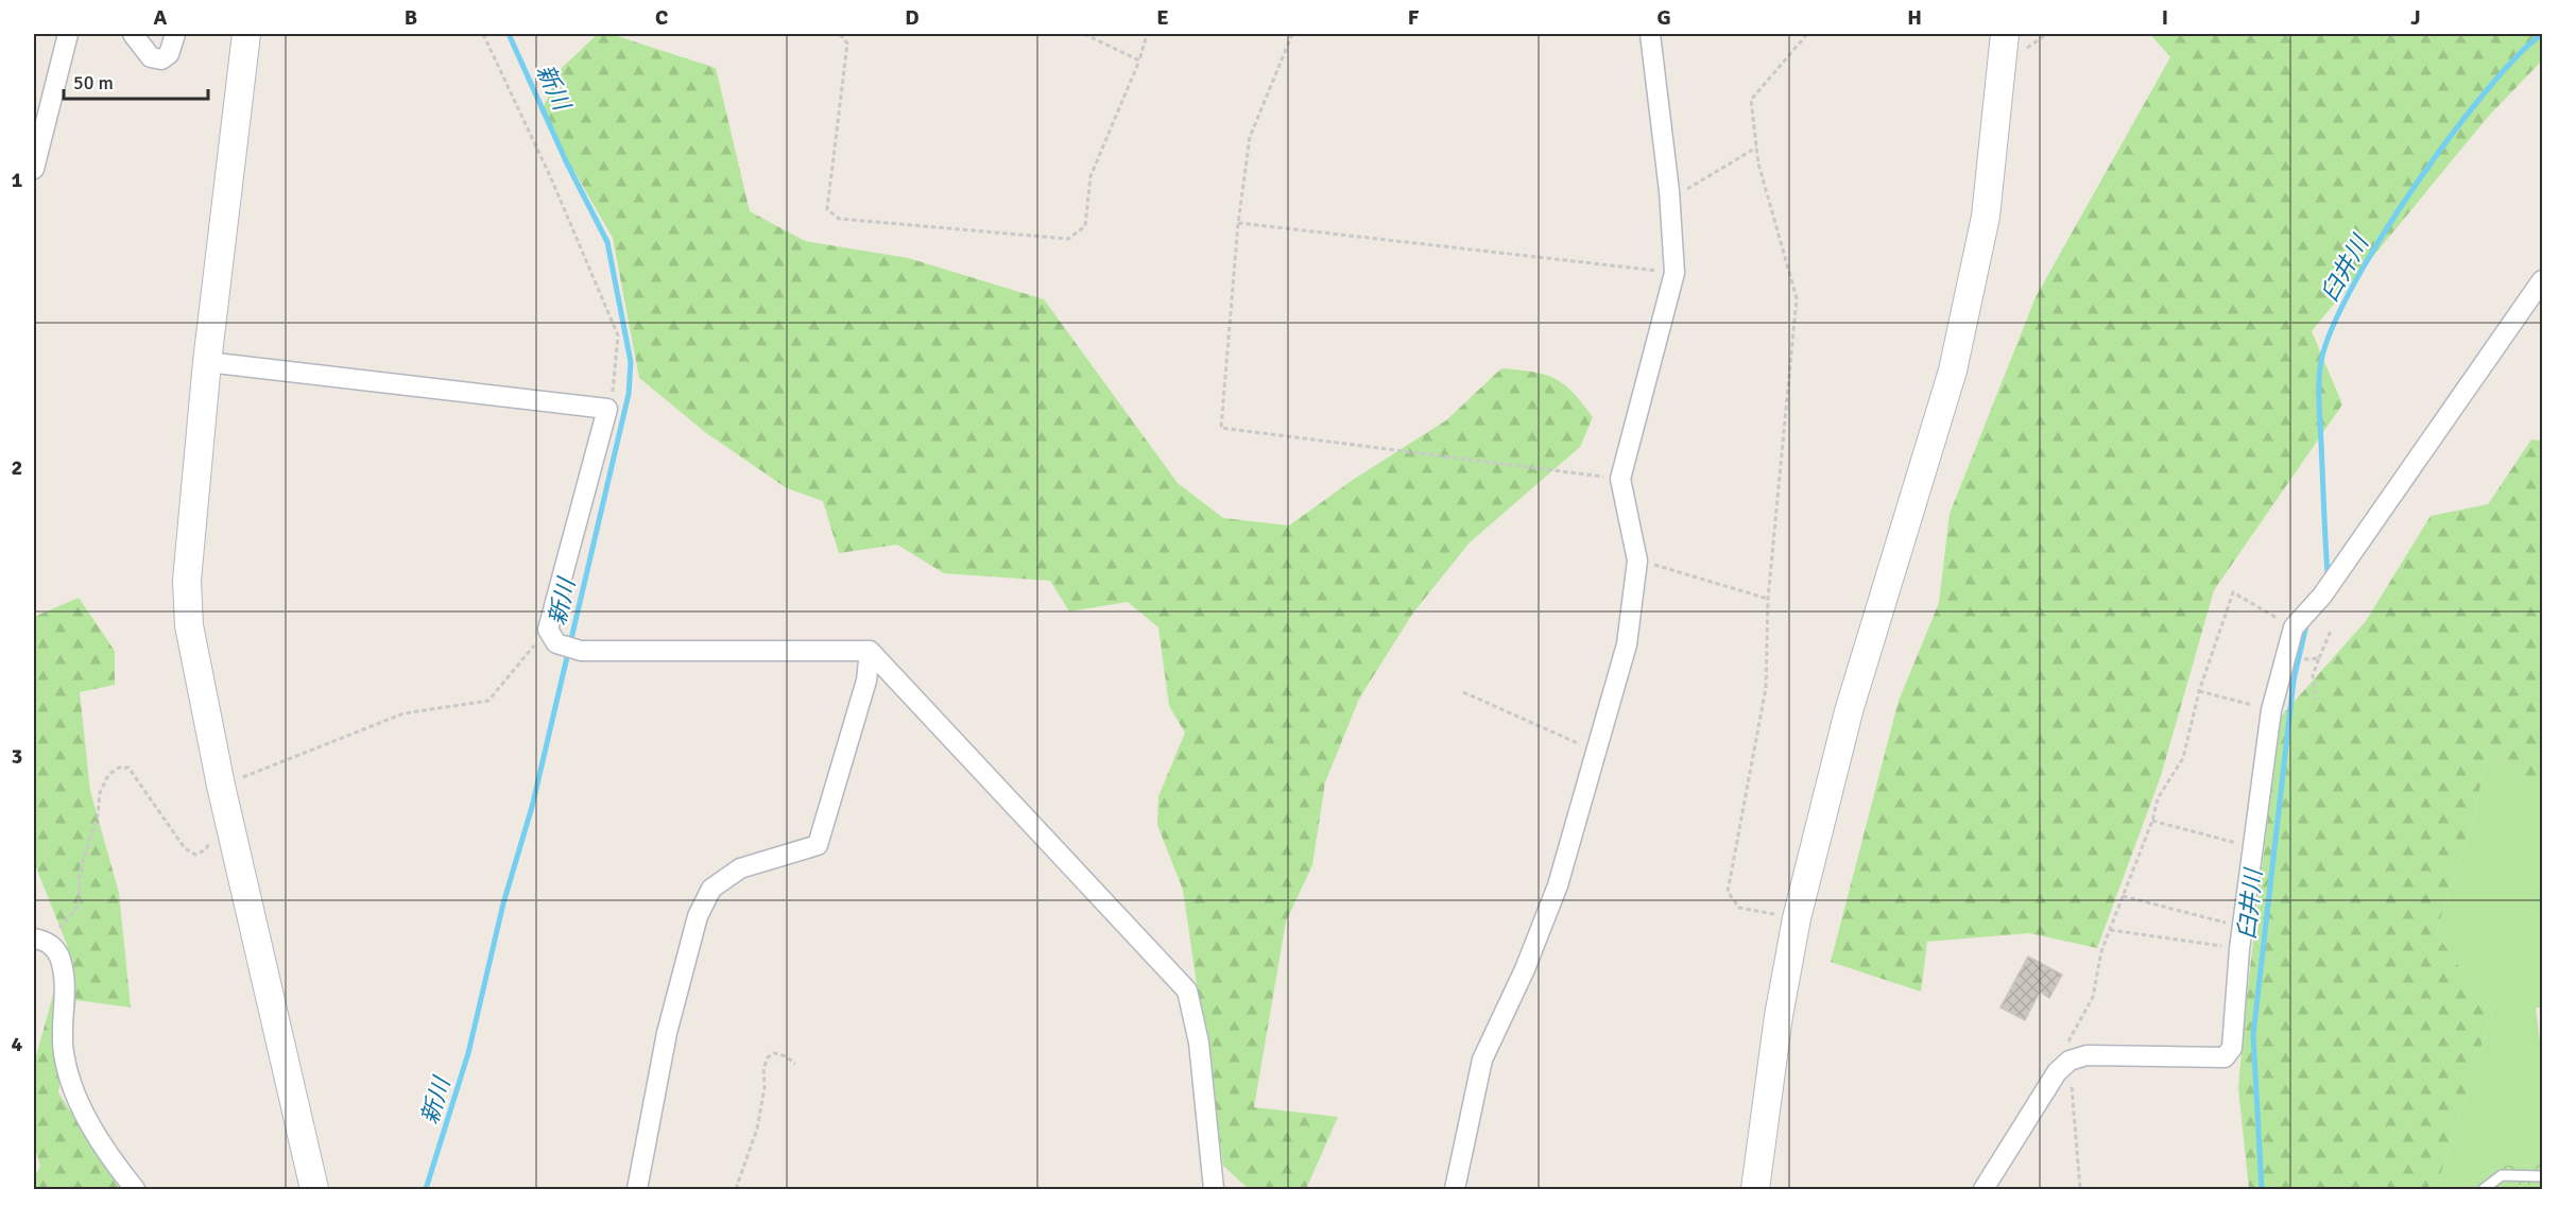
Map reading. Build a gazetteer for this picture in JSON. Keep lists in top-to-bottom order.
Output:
{
  "water": ["新川", "臼井川"],
  "scale_bar": "50 m",
  "grid": {
    "columns": [
      "A",
      "B",
      "C",
      "D",
      "E",
      "F",
      "G",
      "H",
      "I",
      "J"
    ],
    "rows": [
      "1",
      "2",
      "3",
      "4"
    ]
  }
}
